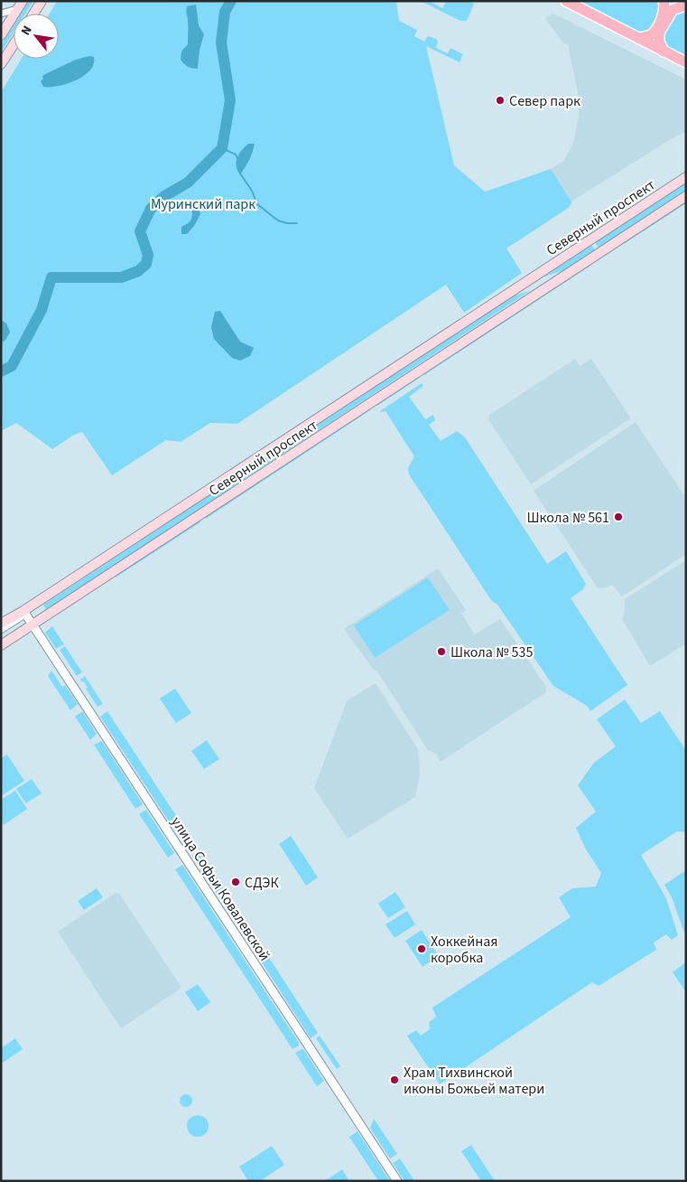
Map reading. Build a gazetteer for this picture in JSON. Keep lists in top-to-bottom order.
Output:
{
  "streets": {
    "main road": ["Северный проспект"],
    "street": ["улица Софьи Ковалевской"]
  },
  "crossings": [
    ["Северный проспект", "улица Софьи Ковалевской"]
  ],
  "parks": ["Муринский парк"],
  "places": [
    "Север парк",
    "Школа № 561",
    "Школа № 535",
    "СДЭК",
    "Хоккейная коробка",
    "Храм Тихвинской иконы Божьей матери"
  ],
  "north": "top left"
}
